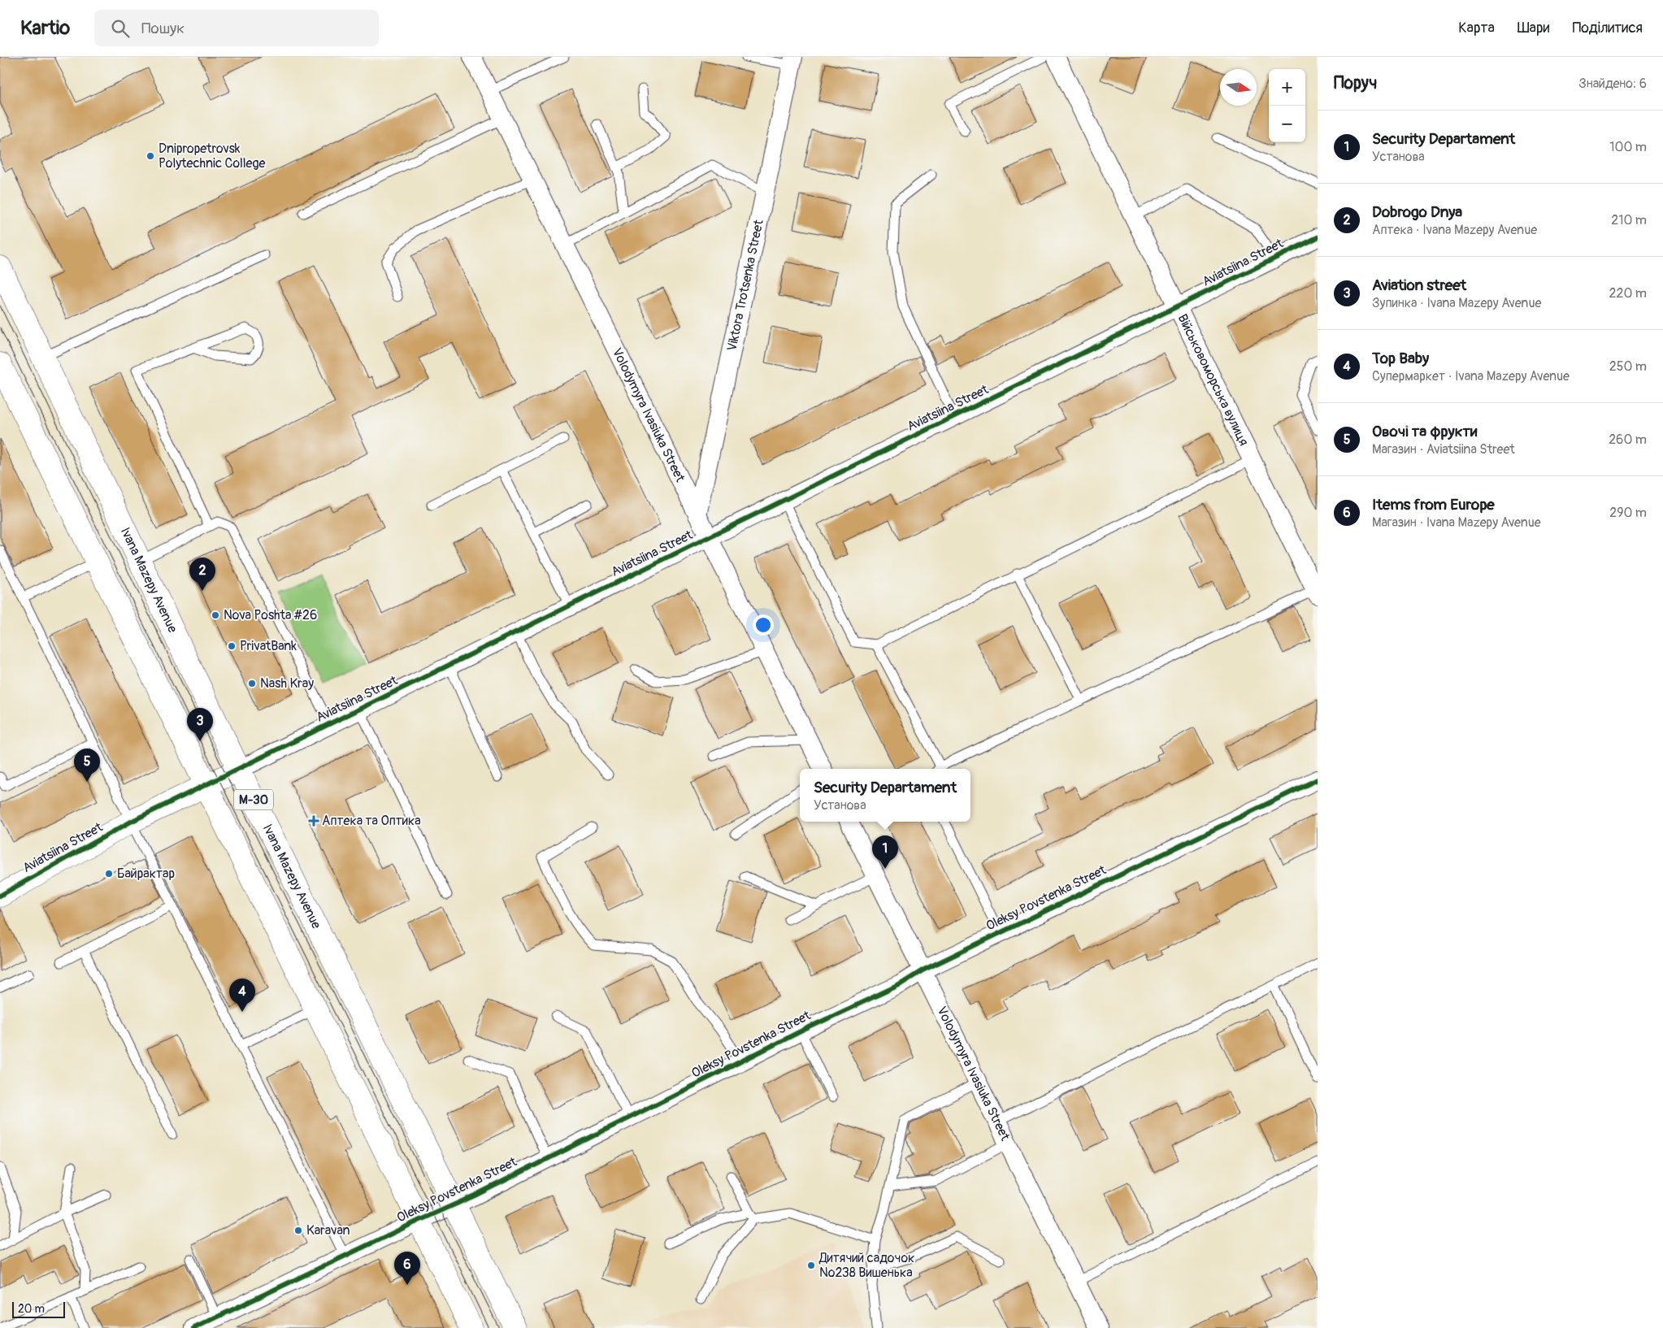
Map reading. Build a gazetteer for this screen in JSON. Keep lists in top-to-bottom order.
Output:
{
  "streets": {
    "main road": ["Aviatsiina Street", "Ivana Mazepy Avenue", "М-30"],
    "street": [
      "Viktora Trotsenka Street",
      "Військовоморська вулиця",
      "Volodymyra Ivasiuka Street",
      "Oleksy Povstenka Street"
    ]
  },
  "crossings": [
    ["Aviatsiina Street", "Військовоморська вулиця"],
    ["Aviatsiina Street", "Volodymyra Ivasiuka Street"],
    ["Aviatsiina Street", "Ivana Mazepy Avenue"],
    ["Aviatsiina Street", "М-30"],
    ["Viktora Trotsenka Street", "Volodymyra Ivasiuka Street"],
    ["Volodymyra Ivasiuka Street", "Oleksy Povstenka Street"],
    ["Ivana Mazepy Avenue", "Oleksy Povstenka Street"],
    ["М-30", "Oleksy Povstenka Street"]
  ],
  "places": {
    "other": [
      "Dnipropetrovsk Polytechnic College",
      "Nova Poshta #26",
      "PrivatBank",
      "Nash Kray",
      "Байрактар",
      "Karavan",
      "Дитячий садочок №238 Вишенька"
    ],
    "health": ["Аптека та Оптика"]
  },
  "scale_bar": "20 m",
  "north": "right",
  "page": {
    "header": "Kartio",
    "search": "Пошук",
    "nav": ["Карта", "Шари", "Поділитися"],
    "heading": ["Поруч", "Знайдено: 6"],
    "map_buttons": ["+", "−"],
    "list": [
      {
        "mark": "1",
        "name": "Security Departament",
        "note": "Установа",
        "value": "100 m"
      },
      {
        "mark": "2",
        "name": "Dobrogo Dnya",
        "note": "Аптека · Ivana Mazepy Avenue",
        "value": "210 m"
      },
      {
        "mark": "3",
        "name": "Aviation street",
        "note": "Зупинка · Ivana Mazepy Avenue",
        "value": "220 m"
      },
      {
        "mark": "4",
        "name": "Top Baby",
        "note": "Супермаркет · Ivana Mazepy Avenue",
        "value": "250 m"
      },
      {
        "mark": "5",
        "name": "Овочі та фрукти",
        "note": "Магазин · Aviatsiina Street",
        "value": "260 m"
      },
      {
        "mark": "6",
        "name": "Items from Europe",
        "note": "Магазин · Ivana Mazepy Avenue",
        "value": "290 m"
      }
    ],
    "pins": [
      "2",
      "3",
      "5",
      "1",
      "4",
      "6"
    ],
    "popup": ["Security Departament", "Установа"],
    "scale": "20 m"
  }
}
